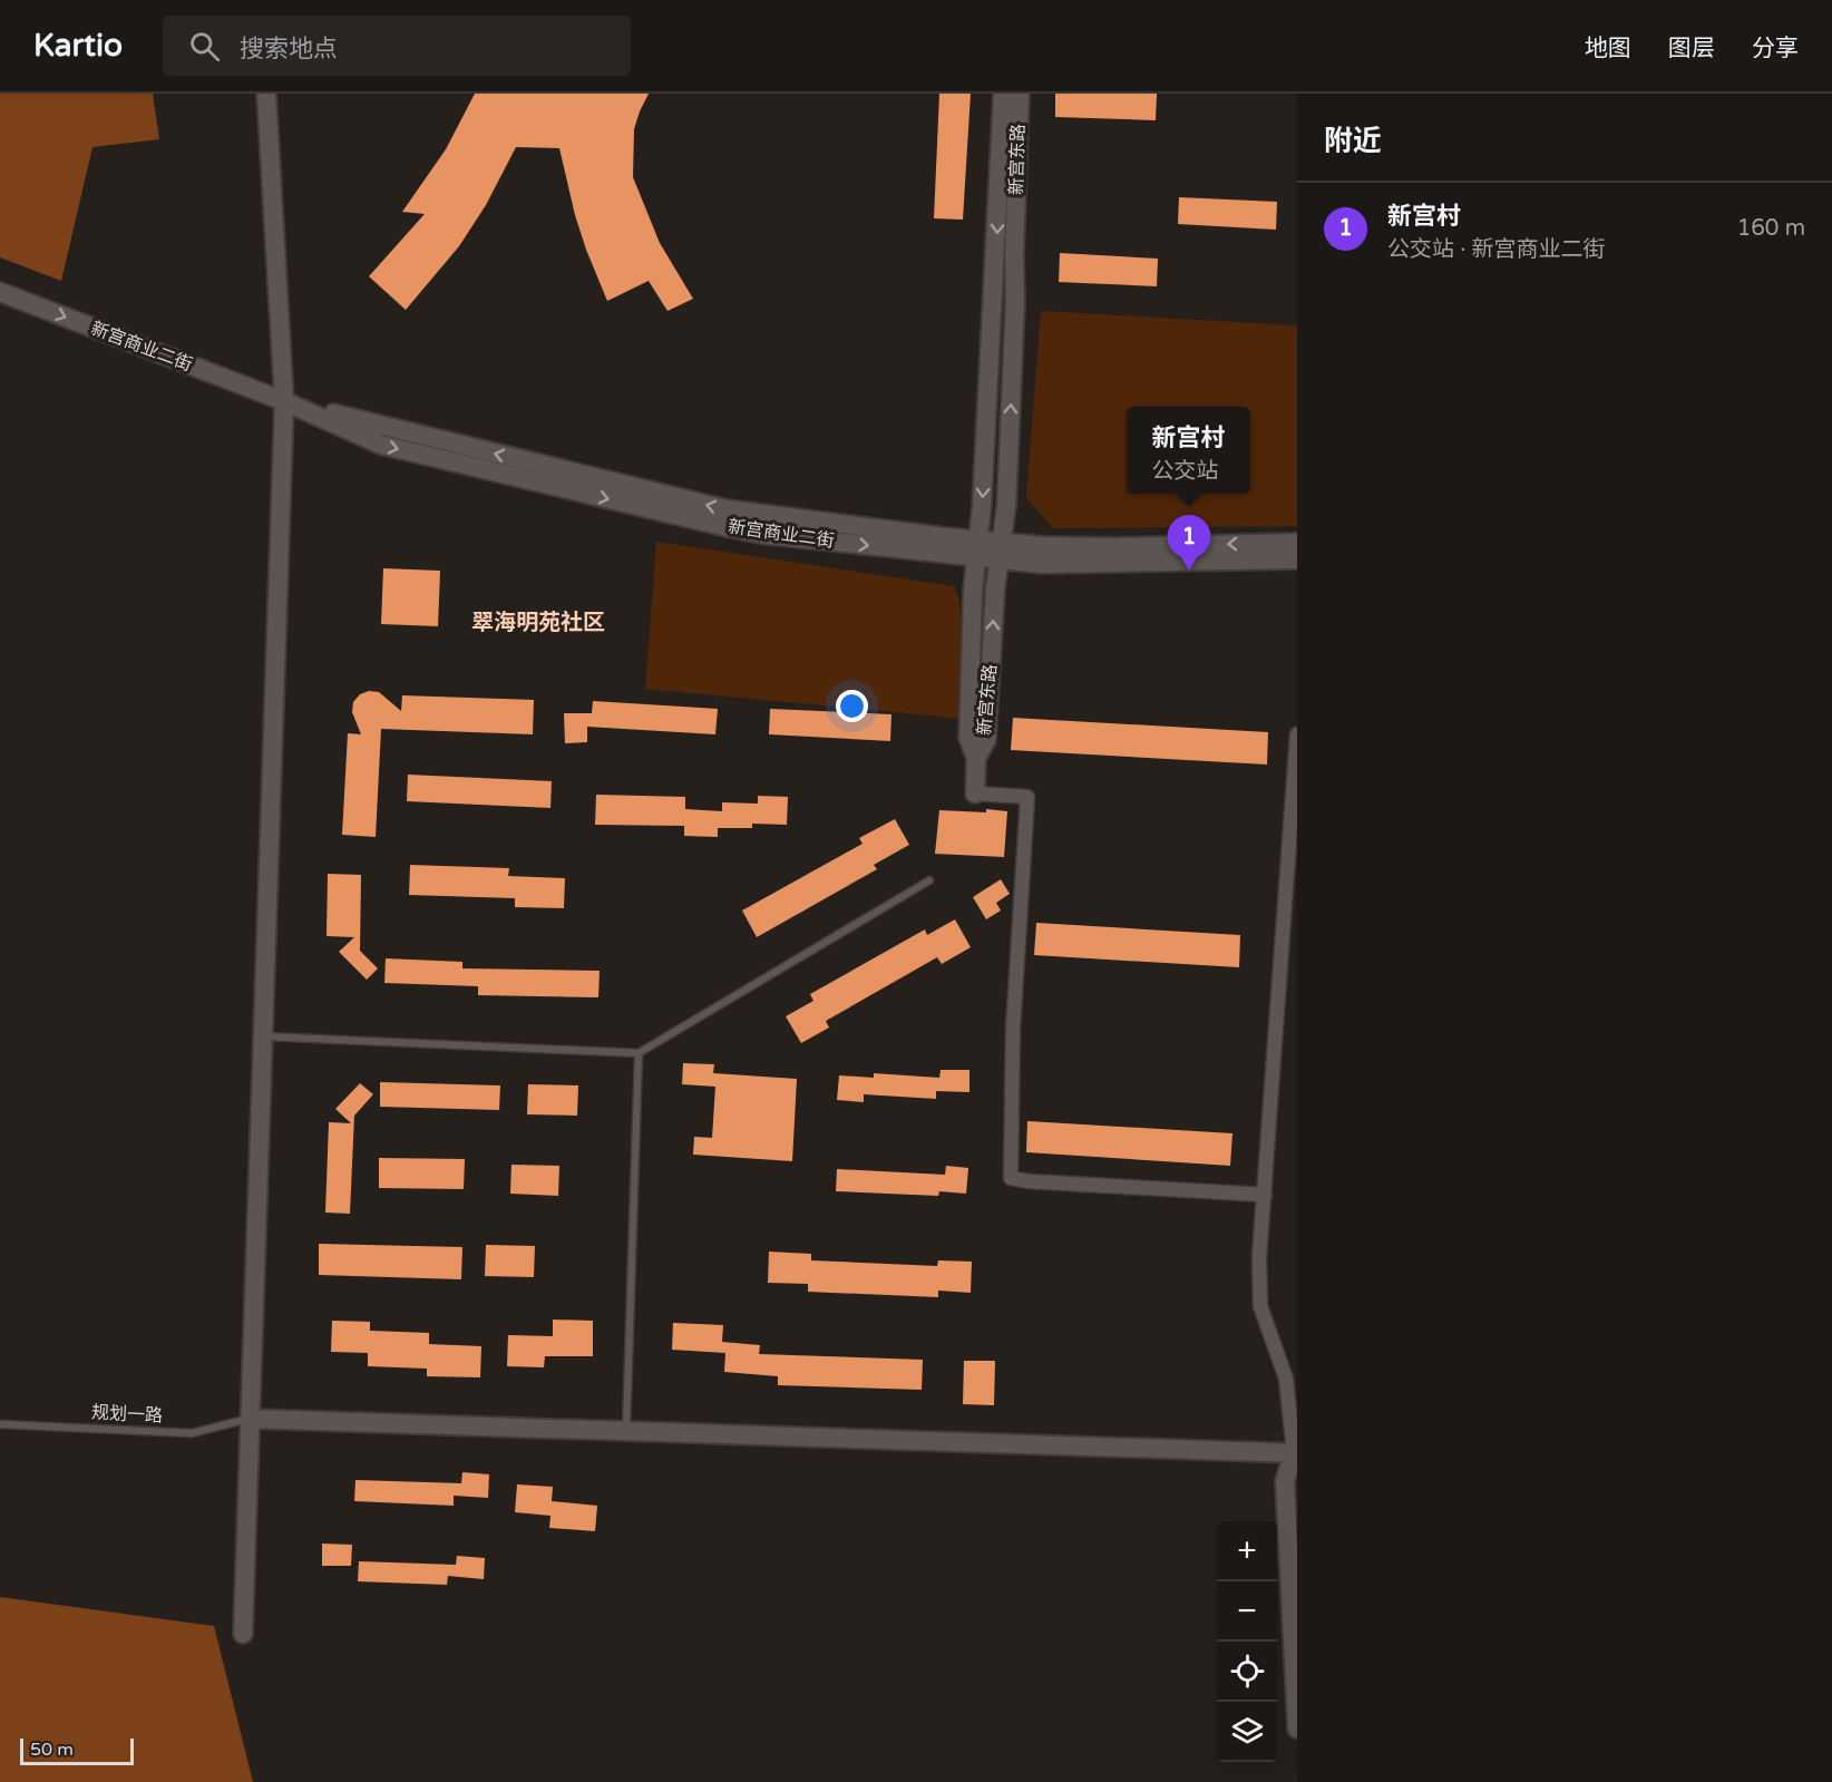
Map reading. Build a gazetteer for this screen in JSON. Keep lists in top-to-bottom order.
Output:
{
  "streets": {
    "street": ["新宫东路", "新宫商业二街"],
    "lane": ["规划一路"]
  },
  "crossings": [
    ["新宫东路", "新宫商业二街"]
  ],
  "districts": ["翠海明苑社区"],
  "scale_bar": "50 m",
  "page": {
    "header": "Kartio",
    "search": "搜索地点",
    "nav": ["地图", "图层", "分享"],
    "heading": "附近",
    "list": [
      {
        "mark": "1",
        "name": "新宫村",
        "note": "公交站 · 新宫商业二街",
        "value": "160 m"
      }
    ],
    "popup": ["新宫村", "公交站"],
    "pins": "1",
    "map_buttons": ["+", "−"],
    "scale": "50 m"
  }
}
